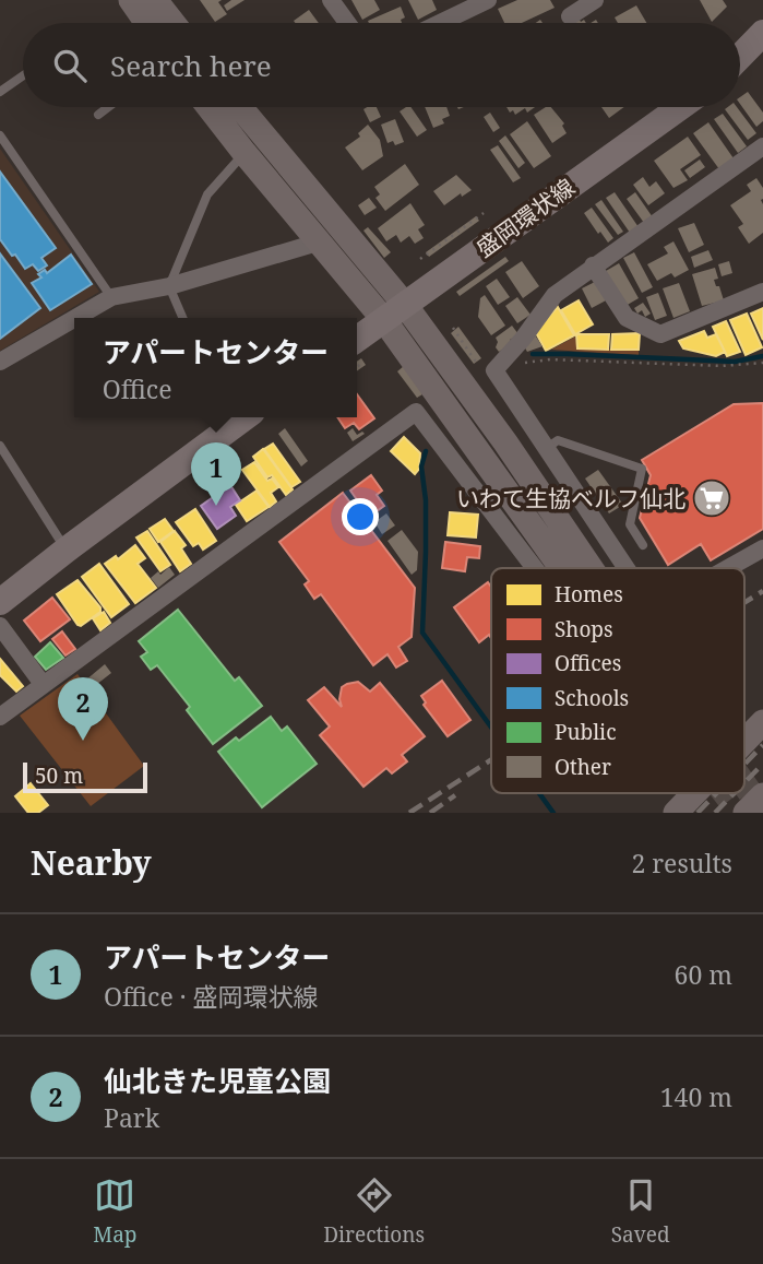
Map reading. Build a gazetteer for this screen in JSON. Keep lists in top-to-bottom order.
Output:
{
  "streets": {
    "main road": ["盛岡環状線"]
  },
  "places": {
    "supermarket": ["いわて生協ベルフ仙北"]
  },
  "legend": [
    "Homes",
    "Shops",
    "Offices",
    "Schools",
    "Public",
    "Other"
  ],
  "scale_bar": "50 m",
  "page": {
    "search": "Search here",
    "popup": ["アパートセンター", "Office"],
    "pins": ["1", "2"],
    "scale": "50 m",
    "heading": ["Nearby", "2 results"],
    "list": [
      {
        "mark": "1",
        "name": "アパートセンター",
        "note": "Office · 盛岡環状線",
        "value": "60 m"
      },
      {
        "mark": "2",
        "name": "仙北きた児童公園",
        "note": "Park",
        "value": "140 m"
      }
    ],
    "nav": ["Map", "Directions", "Saved"]
  }
}
